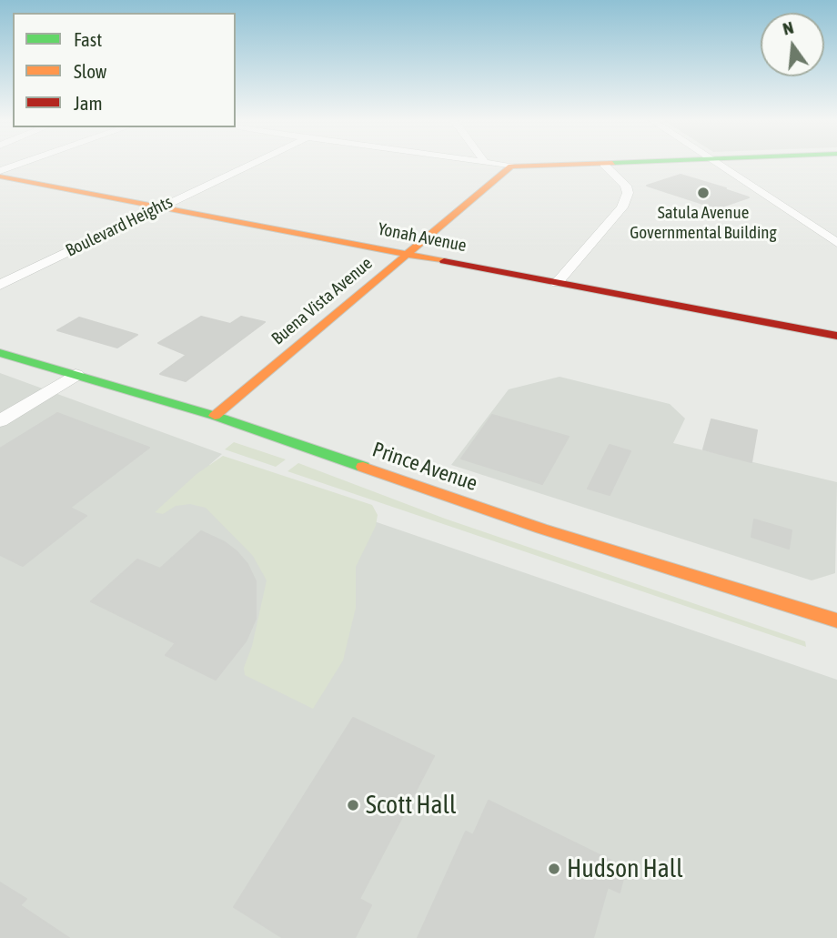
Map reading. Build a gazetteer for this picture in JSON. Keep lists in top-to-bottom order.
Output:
{
  "streets": {
    "street": [
      "Boulevard Heights",
      "Yonah Avenue",
      "Buena Vista Avenue",
      "Prince Avenue"
    ]
  },
  "crossings": [
    ["Boulevard Heights", "Yonah Avenue"],
    ["Yonah Avenue", "Buena Vista Avenue"],
    ["Buena Vista Avenue", "Prince Avenue"]
  ],
  "places": ["Satula Avenue Governmental Building", "Scott Hall", "Hudson Hall"],
  "legend": ["Fast", "Slow", "Jam"],
  "north": "top"
}
